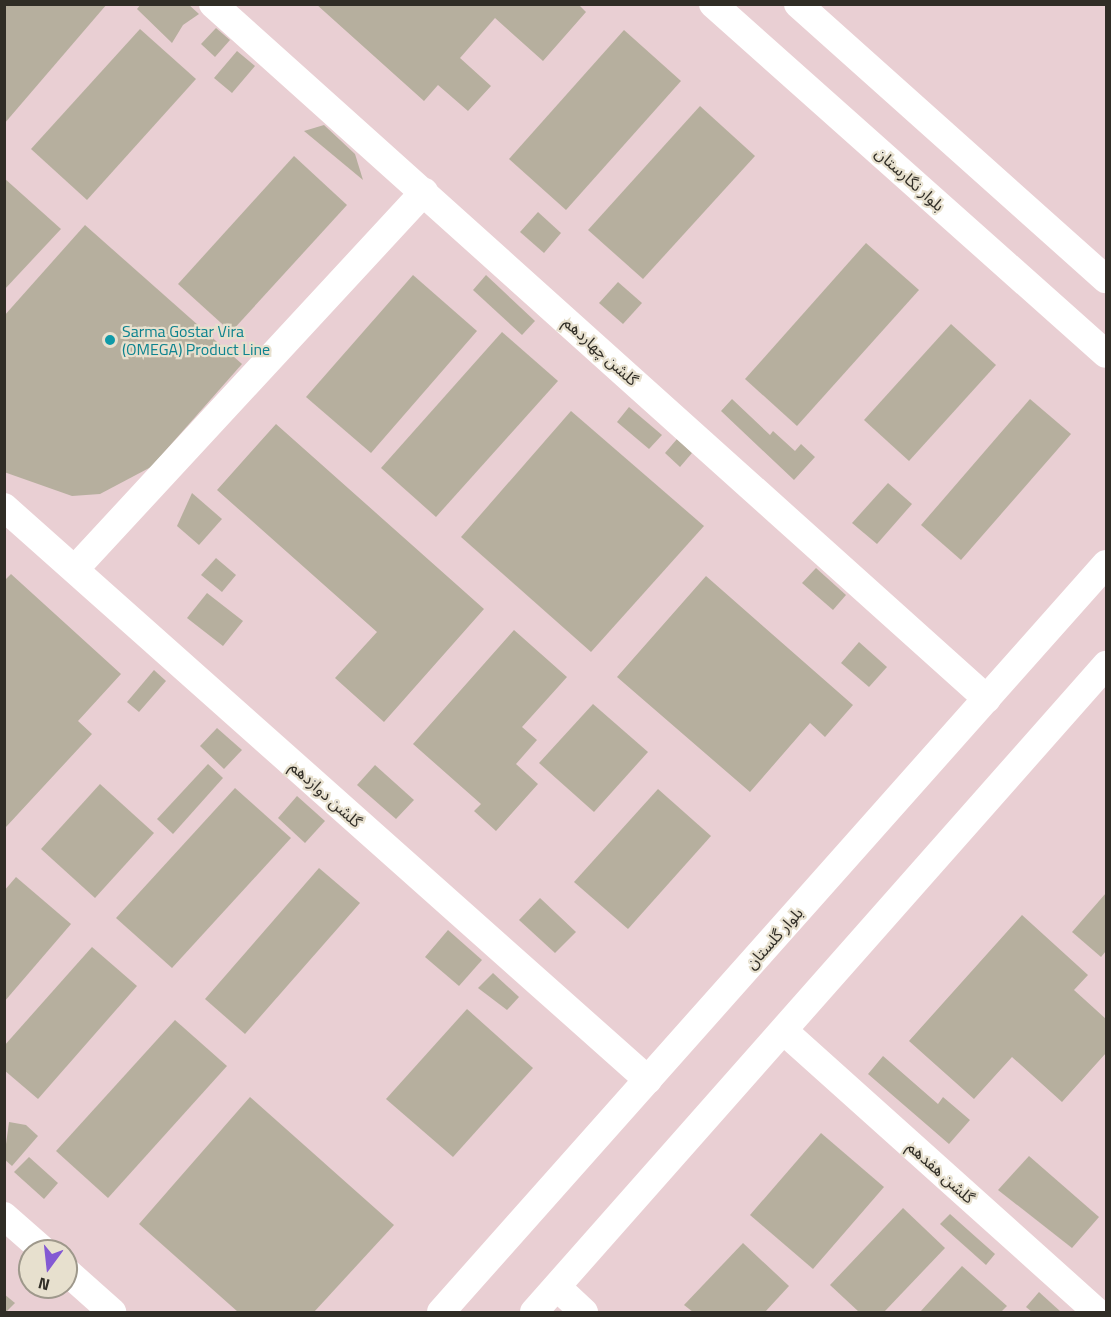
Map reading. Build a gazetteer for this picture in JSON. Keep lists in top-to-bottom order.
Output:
{
  "streets": {
    "street": [
      "بلوار نگارستان",
      "گلشن چهاردهم",
      "گلشن دوازدهم",
      "بلوار گلستان",
      "گلشن هفدهم"
    ]
  },
  "crossings": [
    ["گلشن چهاردهم", "بلوار گلستان"],
    ["گلشن دوازدهم", "بلوار گلستان"]
  ],
  "places": ["Sarma Gostar Vira (OMEGA) Product Line"],
  "north": "bottom"
}
